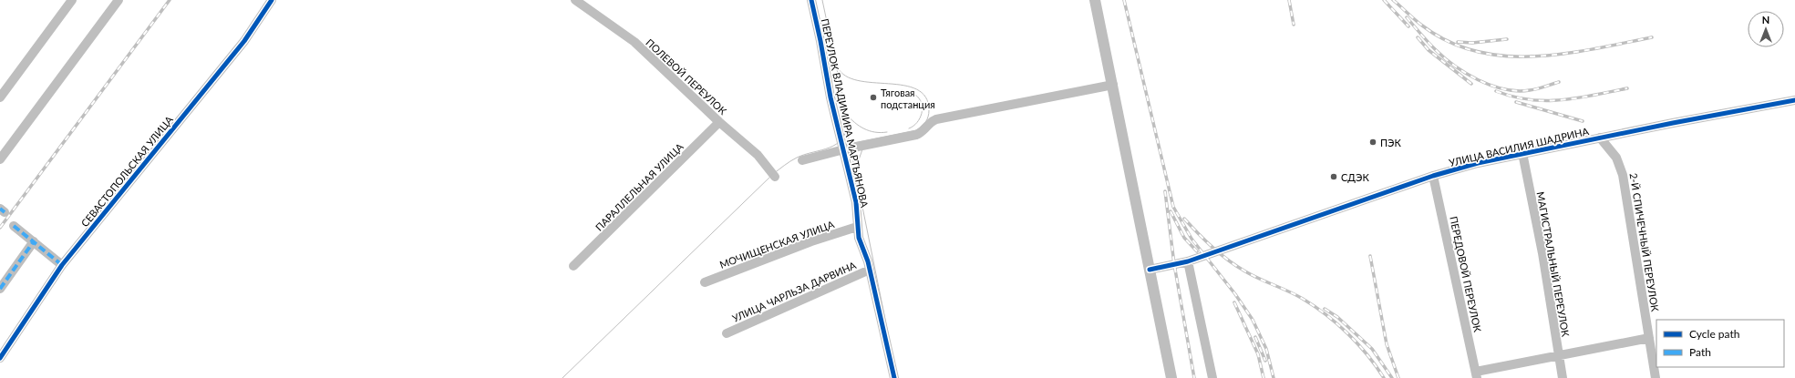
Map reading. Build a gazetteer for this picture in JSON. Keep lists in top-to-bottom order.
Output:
{
  "streets": {
    "street": [
      "ПОЛЕВОЙ ПЕРЕУЛОК",
      "ПЕРЕУЛОК ВЛАДИМИРА МАРТЬЯНОВА",
      "УЛИЦА ВАСИЛИЯ ШАДРИНА",
      "СЕВАСТОПОЛЬСКАЯ УЛИЦА",
      "ПАРАЛЛЕЛЬНАЯ УЛИЦА",
      "2-Й СПИЧЕЧНЫЙ ПЕРЕУЛОК",
      "МОЧИЩЕНСКАЯ УЛИЦА",
      "МАГИСТРАЛЬНЫЙ ПЕРЕУЛОК",
      "ПЕРЕДОВОЙ ПЕРЕУЛОК",
      "УЛИЦА ЧАРЛЬЗА ДАРВИНА"
    ]
  },
  "crossings": [
    ["ПОЛЕВОЙ ПЕРЕУЛОК", "ПАРАЛЛЕЛЬНАЯ УЛИЦА"],
    ["ПЕРЕУЛОК ВЛАДИМИРА МАРТЬЯНОВА", "МОЧИЩЕНСКАЯ УЛИЦА"],
    ["ПЕРЕУЛОК ВЛАДИМИРА МАРТЬЯНОВА", "УЛИЦА ЧАРЛЬЗА ДАРВИНА"],
    ["УЛИЦА ВАСИЛИЯ ШАДРИНА", "2-Й СПИЧЕЧНЫЙ ПЕРЕУЛОК"],
    ["УЛИЦА ВАСИЛИЯ ШАДРИНА", "МАГИСТРАЛЬНЫЙ ПЕРЕУЛОК"],
    ["УЛИЦА ВАСИЛИЯ ШАДРИНА", "ПЕРЕДОВОЙ ПЕРЕУЛОК"]
  ],
  "places": ["Тяговая подстанция", "ПЭК", "СДЭК"],
  "legend": ["Cycle path", "Path"],
  "north": "top"
}
